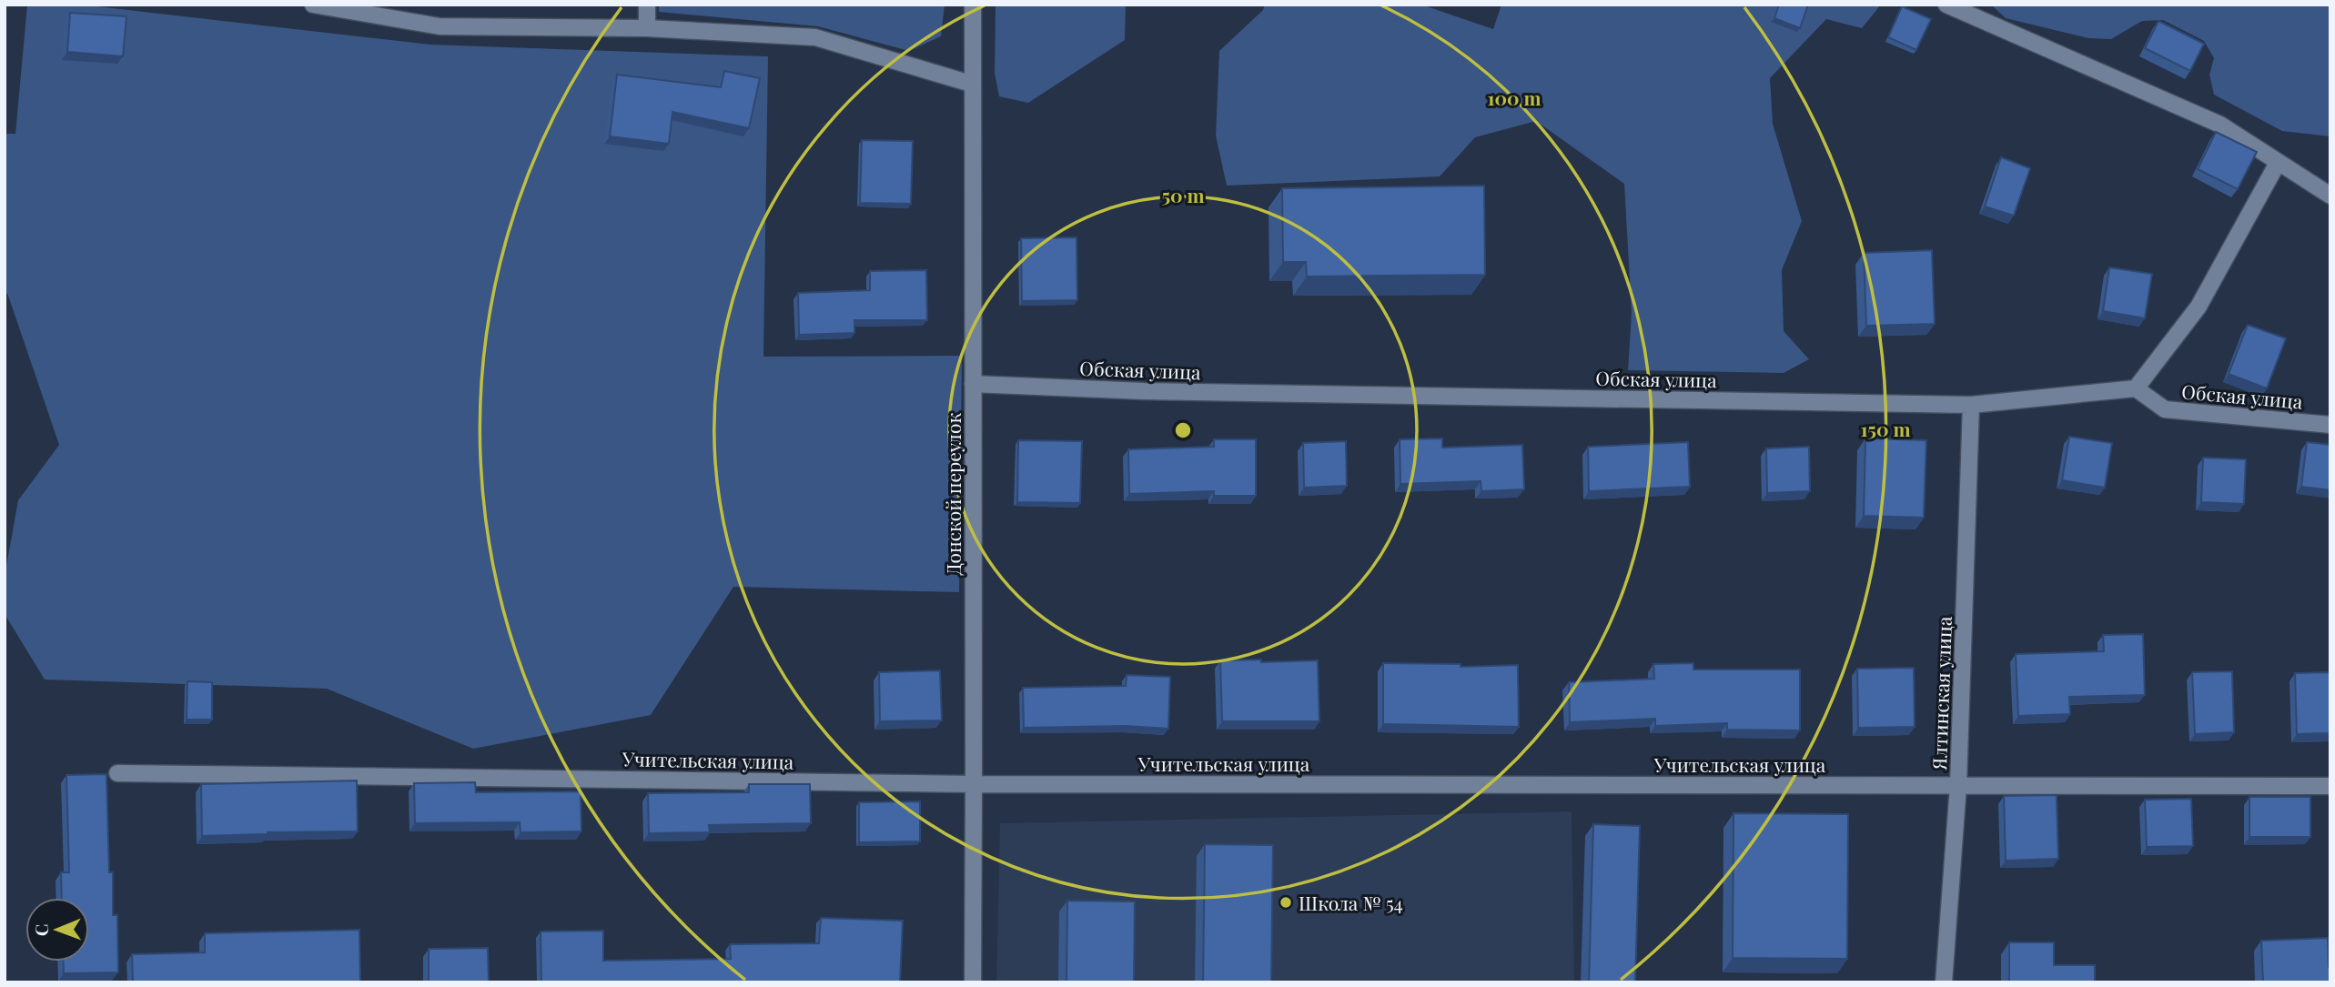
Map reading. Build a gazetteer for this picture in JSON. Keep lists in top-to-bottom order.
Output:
{
  "streets": {
    "street": [
      "Обская улица",
      "Донской переулок",
      "Ялтинская улица",
      "Учительская улица"
    ]
  },
  "crossings": [
    ["Обская улица", "Донской переулок"],
    ["Обская улица", "Ялтинская улица"],
    ["Донской переулок", "Учительская улица"],
    ["Ялтинская улица", "Учительская улица"]
  ],
  "places": ["Школа № 54"],
  "north": "left",
  "rings": ["100 m", "50 m", "150 m"]
}
